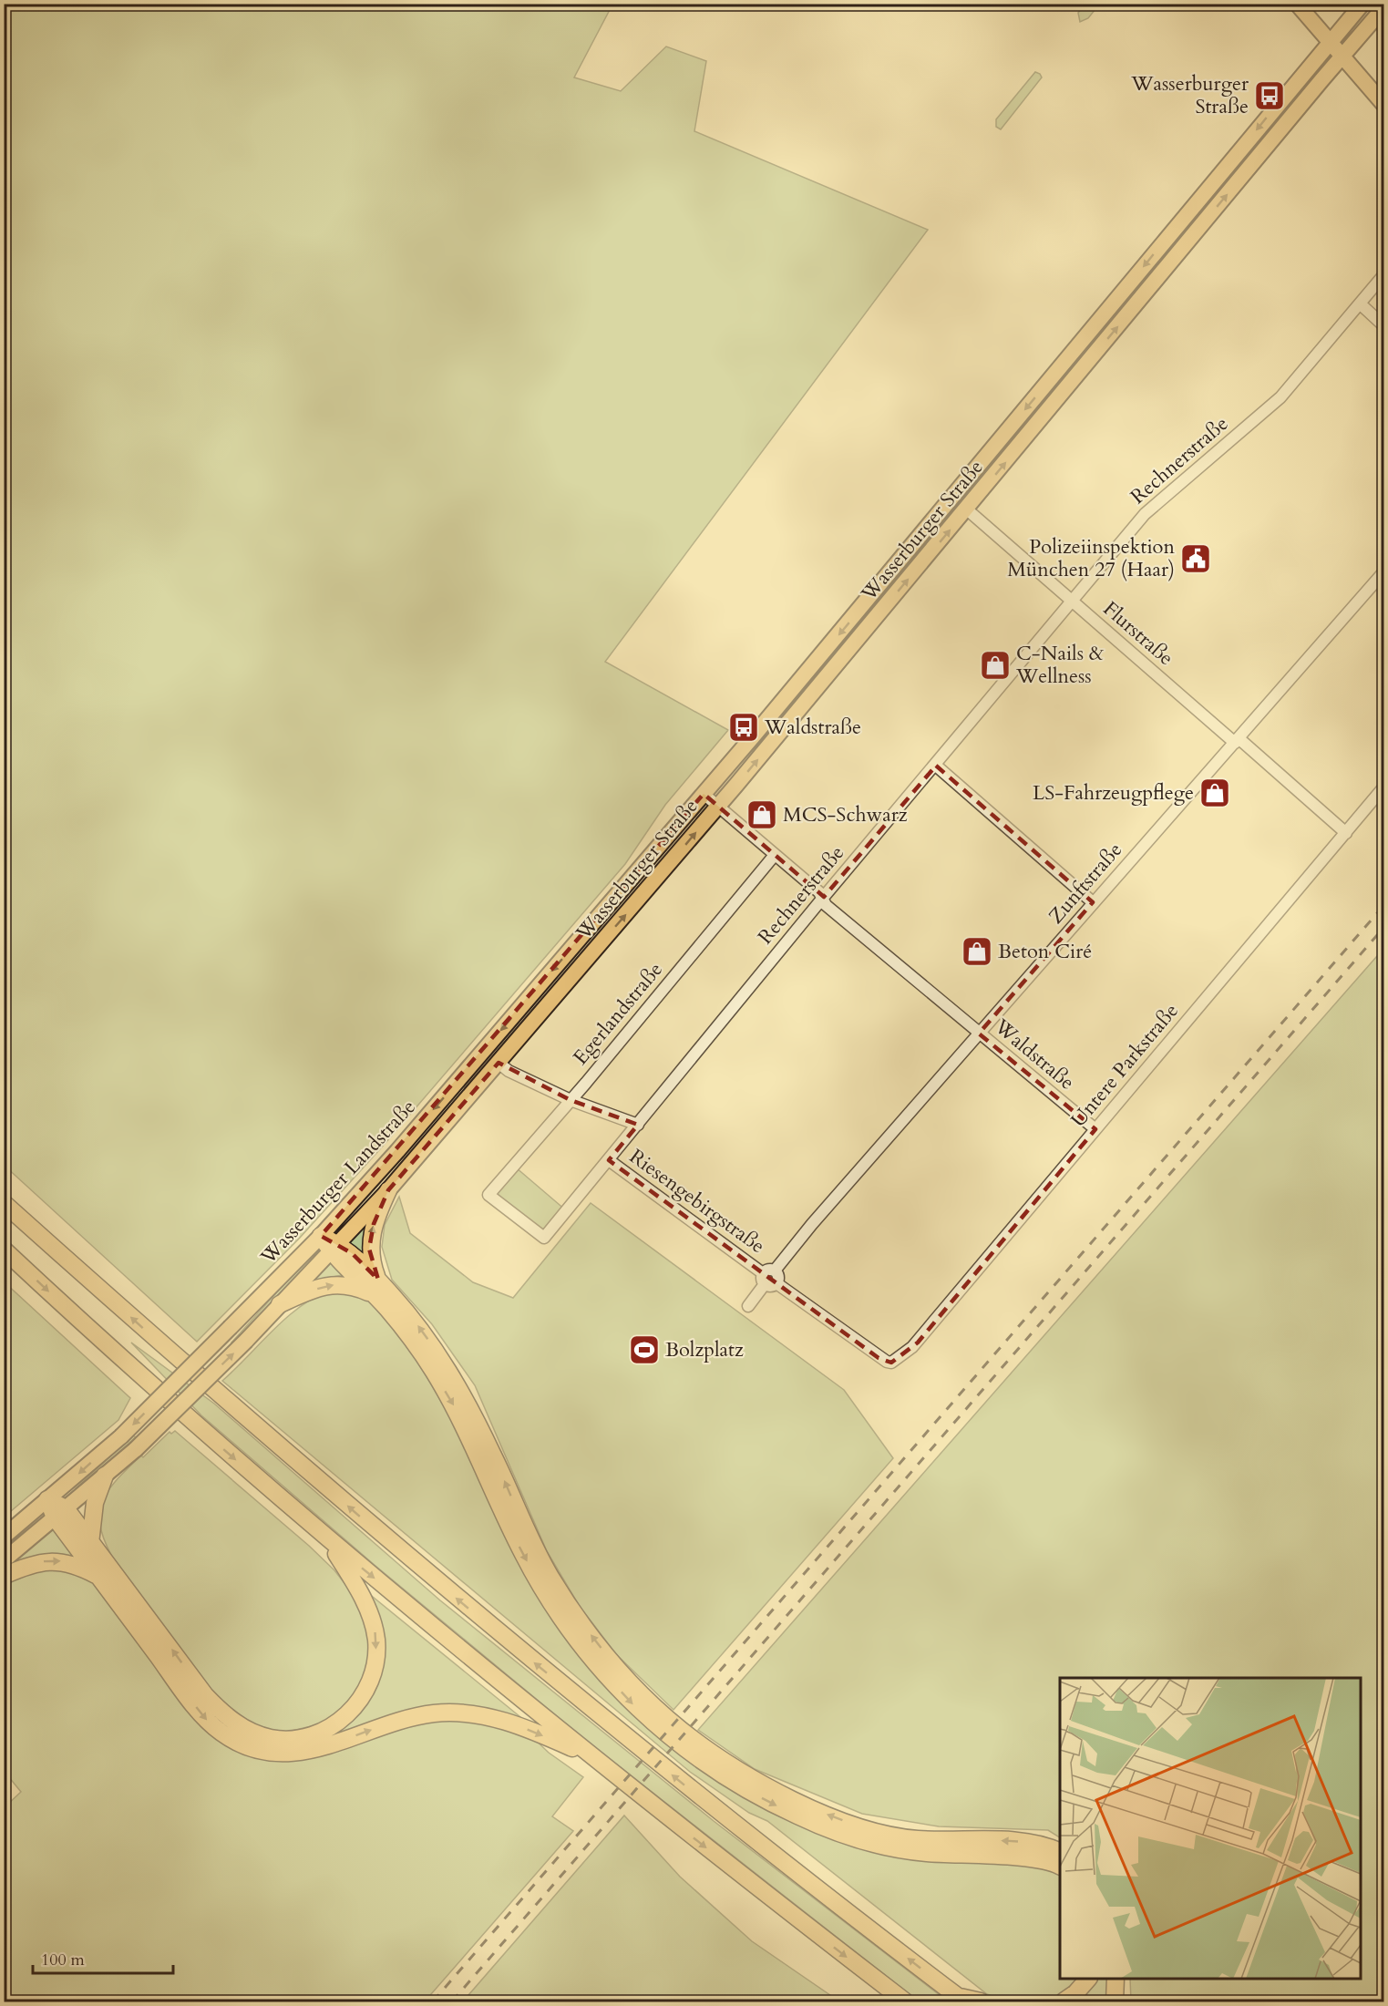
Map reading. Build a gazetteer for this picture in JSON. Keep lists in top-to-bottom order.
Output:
{
  "streets": {
    "main road": ["Wasserburger Straße", "Wasserburger Landstraße"],
    "street": [
      "Rechnerstraße",
      "Flurstraße",
      "Zunftstraße",
      "Egerlandstraße",
      "Waldstraße",
      "Untere Parkstraße",
      "Riesengebirgstraße"
    ]
  },
  "crossings": [
    ["Rechnerstraße", "Flurstraße"],
    ["Rechnerstraße", "Egerlandstraße"],
    ["Rechnerstraße", "Waldstraße"],
    ["Rechnerstraße", "Riesengebirgstraße"],
    ["Wasserburger Straße", "Flurstraße"],
    ["Wasserburger Straße", "Waldstraße"],
    ["Wasserburger Straße", "Wasserburger Landstraße"],
    ["Flurstraße", "Zunftstraße"],
    ["Flurstraße", "Untere Parkstraße"],
    ["Zunftstraße", "Waldstraße"],
    ["Zunftstraße", "Untere Parkstraße"],
    ["Zunftstraße", "Riesengebirgstraße"],
    ["Egerlandstraße", "Waldstraße"],
    ["Waldstraße", "Untere Parkstraße"],
    ["Untere Parkstraße", "Riesengebirgstraße"]
  ],
  "places": {
    "bus stop": ["Wasserburger Straße", "Waldstraße"],
    "public building": ["Polizeiinspektion München 27 (Haar)"],
    "shop": [
      "C-Nails & Wellness",
      "LS-Fahrzeugpflege",
      "MCS-Schwarz",
      "Beton Ciré"
    ],
    "sports": ["Bolzplatz"]
  },
  "scale_bar": "100 m"
}
